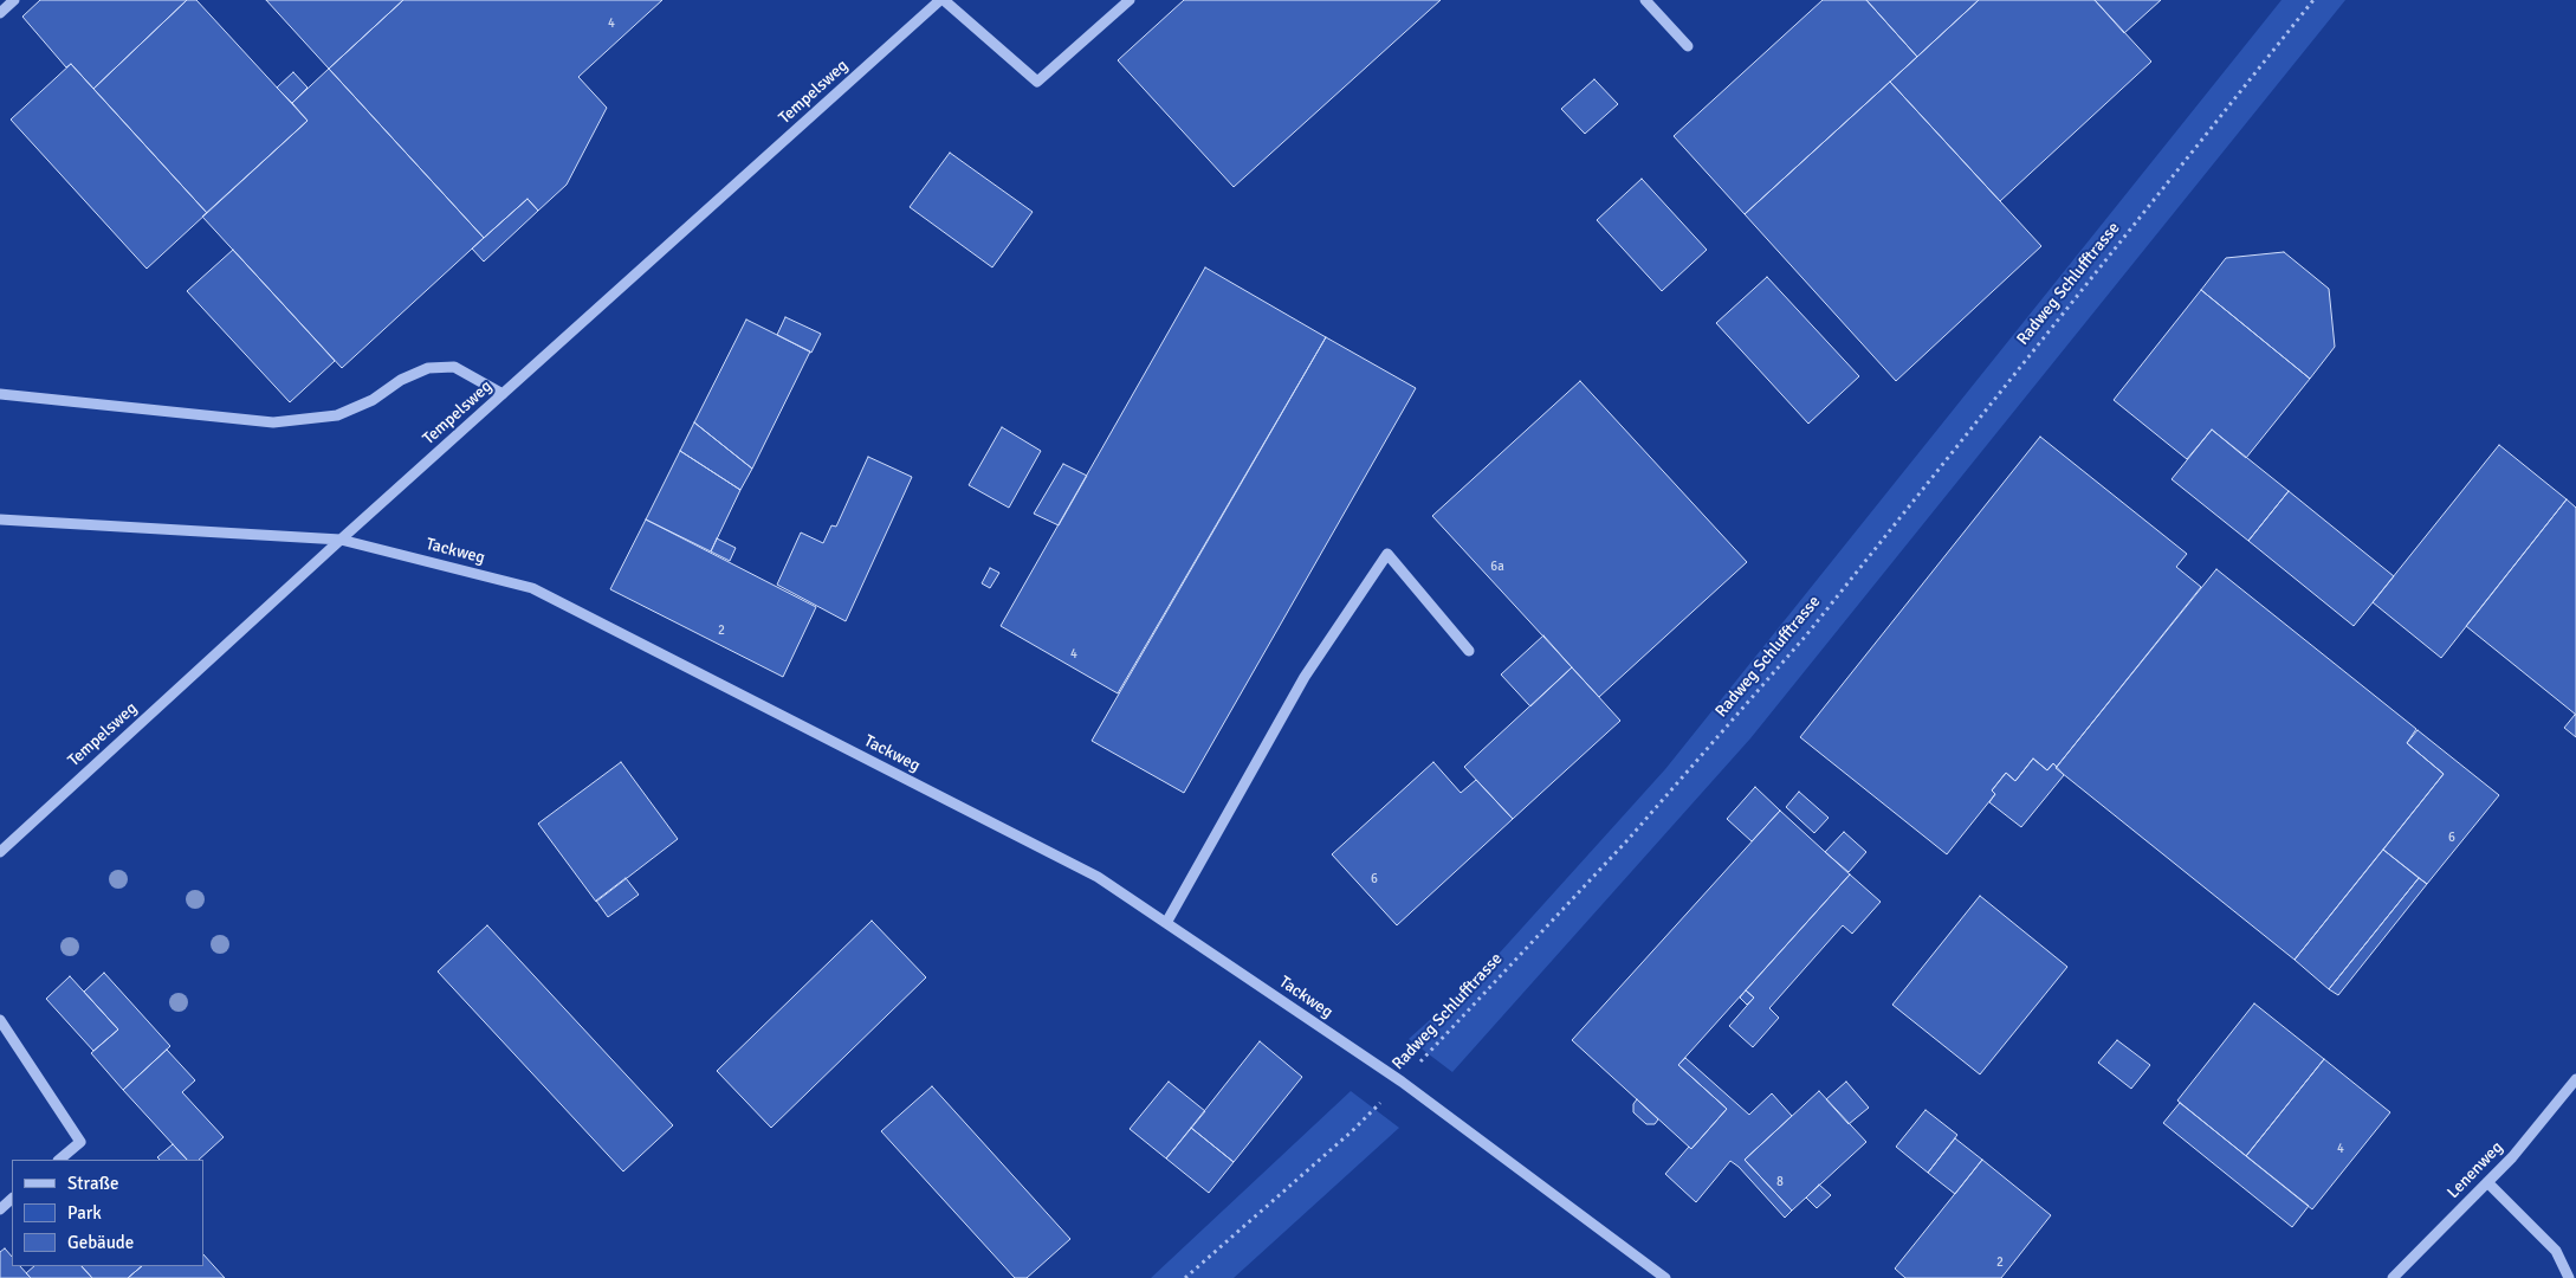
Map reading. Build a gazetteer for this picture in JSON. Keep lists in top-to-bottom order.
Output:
{
  "streets": {
    "street": ["Tempelsweg", "Tackweg", "Lenenweg"],
    "path": ["Radweg Schlufftrasse"]
  },
  "crossings": [
    ["Tempelsweg", "Tackweg"],
    ["Radweg Schlufftrasse", "Tackweg"]
  ],
  "house_numbers": [
    "4",
    "6a",
    "2",
    "4",
    "6",
    "6",
    "4",
    "8",
    "2"
  ],
  "legend": ["Straße", "Park", "Gebäude"]
}
